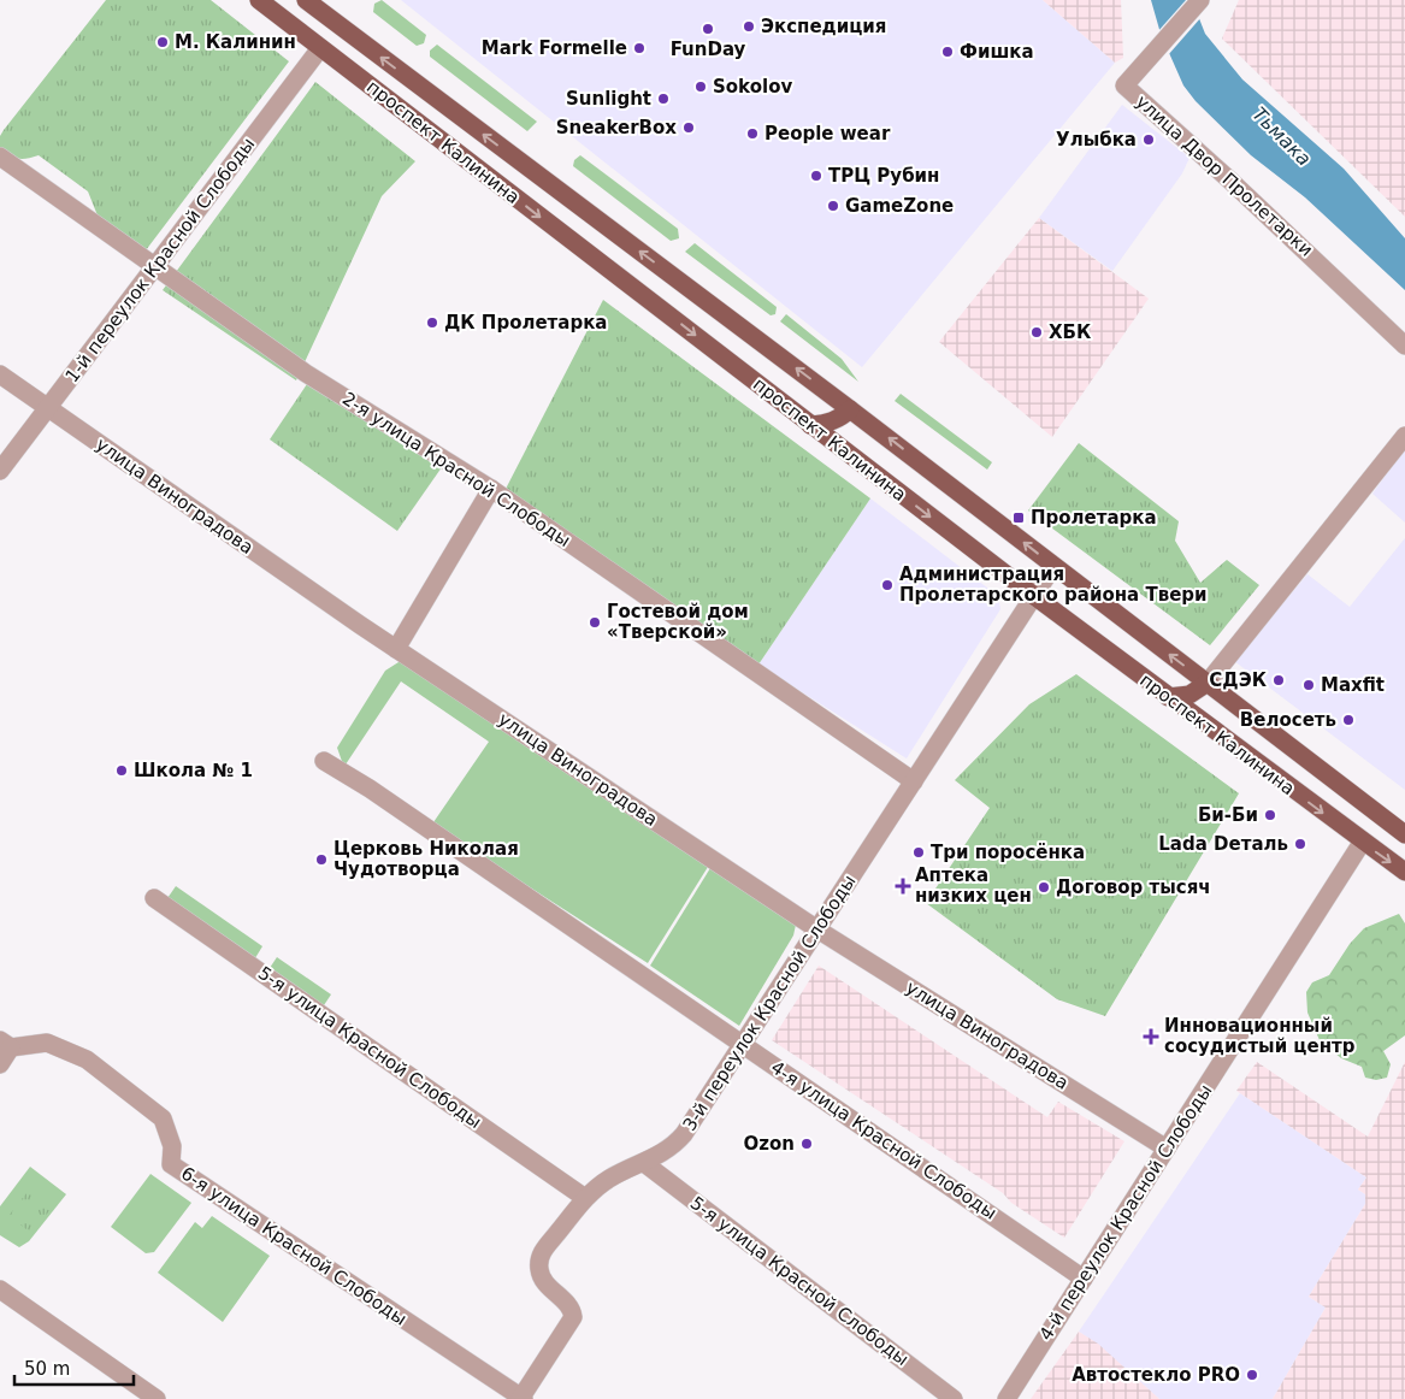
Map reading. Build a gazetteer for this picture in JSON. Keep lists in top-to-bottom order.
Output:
{
  "streets": {
    "main road": ["проспект Калинина"],
    "street": [
      "улица Двор Пролетарки",
      "1-й переулок Красной Слободы",
      "2-я улица Красной Слободы",
      "улица Виноградова",
      "3-й переулок Красной Слободы",
      "5-я улица Красной Слободы",
      "4-я улица Красной Слободы",
      "4-й переулок Красной Слободы",
      "6-я улица Красной Слободы"
    ]
  },
  "crossings": [
    ["проспект Калинина", "1-й переулок Красной Слободы"],
    ["проспект Калинина", "3-й переулок Красной Слободы"],
    ["проспект Калинина", "4-й переулок Красной Слободы"],
    ["1-й переулок Красной Слободы", "2-я улица Красной Слободы"],
    ["1-й переулок Красной Слободы", "улица Виноградова"],
    ["2-я улица Красной Слободы", "3-й переулок Красной Слободы"],
    ["улица Виноградова", "3-й переулок Красной Слободы"],
    ["улица Виноградова", "4-й переулок Красной Слободы"],
    ["3-й переулок Красной Слободы", "5-я улица Красной Слободы"],
    ["3-й переулок Красной Слободы", "4-я улица Красной Слободы"],
    ["3-й переулок Красной Слободы", "6-я улица Красной Слободы"],
    ["4-я улица Красной Слободы", "4-й переулок Красной Слободы"]
  ],
  "water": ["Тьмака"],
  "places": {
    "other": [
      "Экспедиция",
      "FunDay",
      "М. Калинин",
      "Mark Formelle",
      "Фишка",
      "Sokolov",
      "Sunlight",
      "SneakerBox",
      "People wear",
      "Улыбка",
      "ТРЦ Рубин",
      "GameZone",
      "ДК Пролетарка",
      "ХБК",
      "Администрация Пролетарского района Твери",
      "Гостевой дом «Тверской»",
      "СДЭК",
      "Maxfit",
      "Велосеть",
      "Школа № 1",
      "Би-Би",
      "Lada Dеталь",
      "Три поросёнка",
      "Церковь Николая Чудотворца",
      "Договор тысяч",
      "Ozon",
      "Автостекло PRO"
    ],
    "transit": ["Пролетарка"],
    "health": ["Аптека низких цен", "Инновационный сосудистый центр"]
  },
  "scale_bar": "50 m"
}
